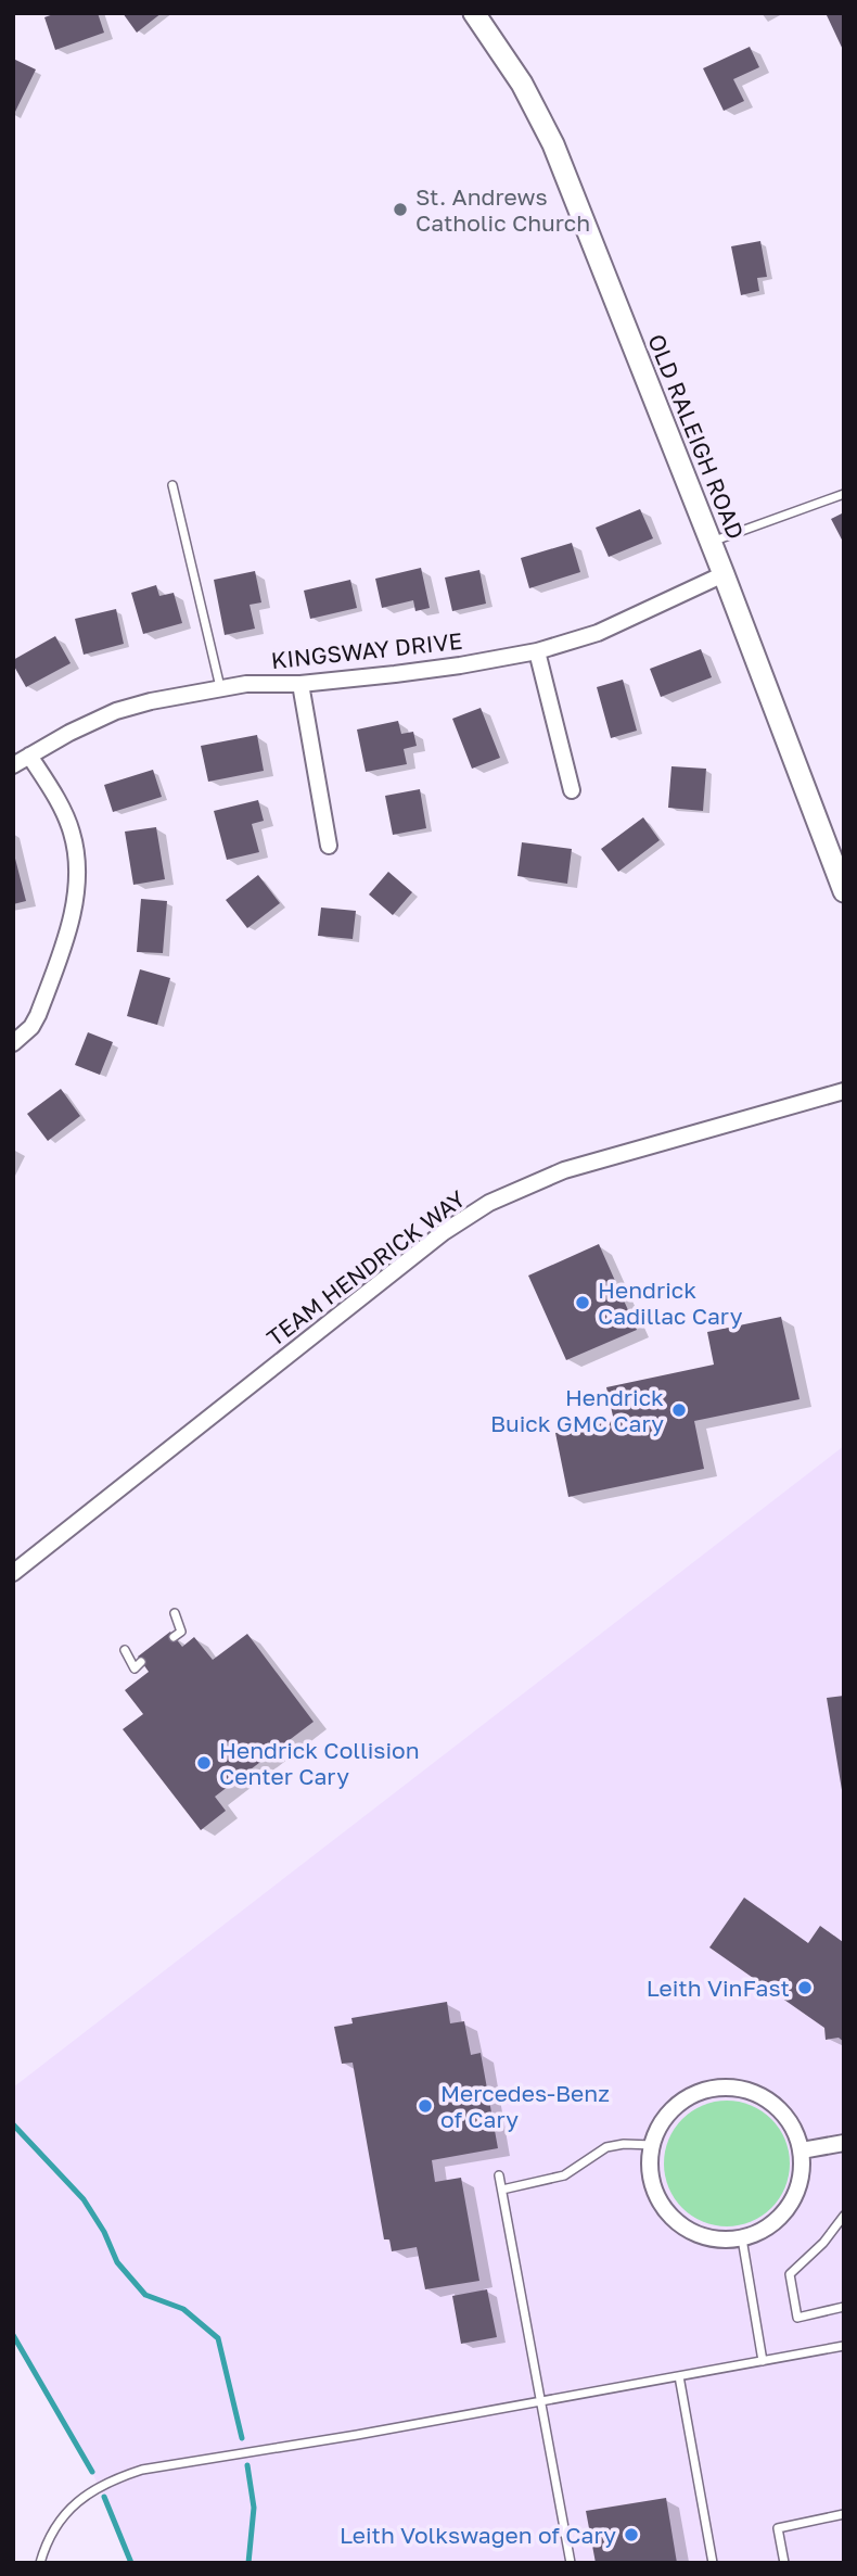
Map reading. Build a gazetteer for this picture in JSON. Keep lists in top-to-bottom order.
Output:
{
  "streets": {
    "street": ["OLD RALEIGH ROAD", "KINGSWAY DRIVE", "TEAM HENDRICK WAY"]
  },
  "crossings": [
    ["OLD RALEIGH ROAD", "KINGSWAY DRIVE"]
  ],
  "places": [
    "St. Andrews Catholic Church",
    "Hendrick Cadillac Cary",
    "Hendrick Buick GMC Cary",
    "Hendrick Collision Center Cary",
    "Leith VinFast",
    "Mercedes-Benz of Cary",
    "Leith Volkswagen of Cary"
  ]
}
